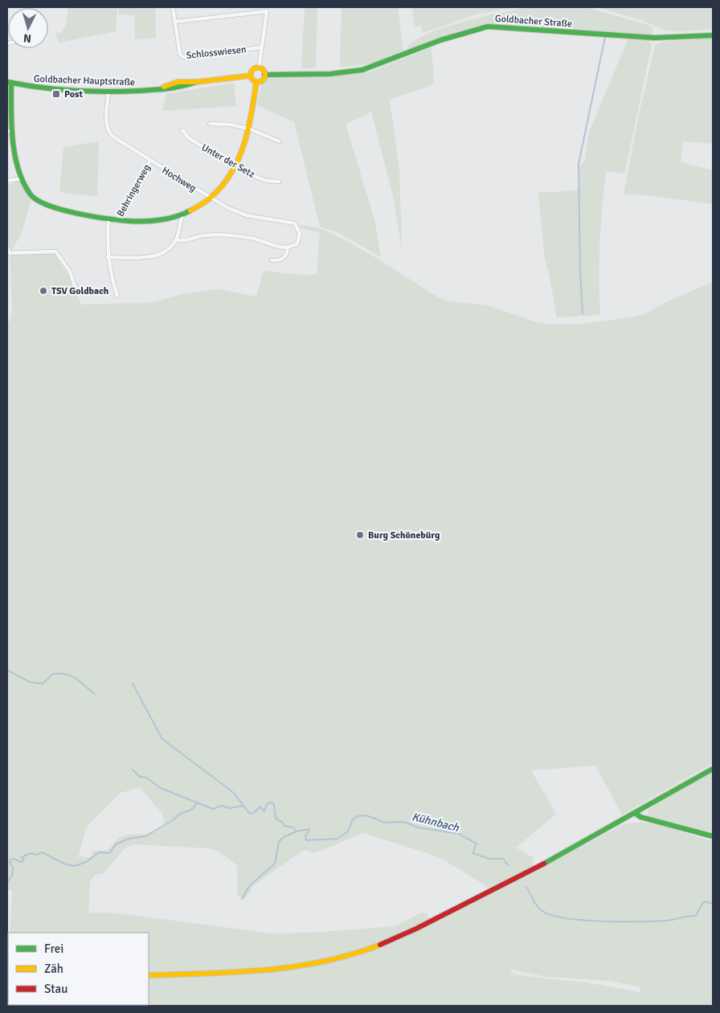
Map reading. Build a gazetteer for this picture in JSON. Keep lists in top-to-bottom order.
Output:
{
  "streets": {
    "street": [
      "Goldbacher Straße",
      "Schlosswiesen",
      "Goldbacher Hauptstraße",
      "Unter der Setz",
      "Hochweg",
      "Behringerweg"
    ]
  },
  "crossings": [
    ["Goldbacher Straße", "Goldbacher Hauptstraße"],
    ["Goldbacher Hauptstraße", "Hochweg"],
    ["Hochweg", "Behringerweg"]
  ],
  "water": ["Kühnbach"],
  "places": {
    "transit": ["Post"],
    "other": ["TSV Goldbach", "Burg Schönebürg"]
  },
  "legend": ["Frei", "Zäh", "Stau"],
  "north": "bottom"
}
